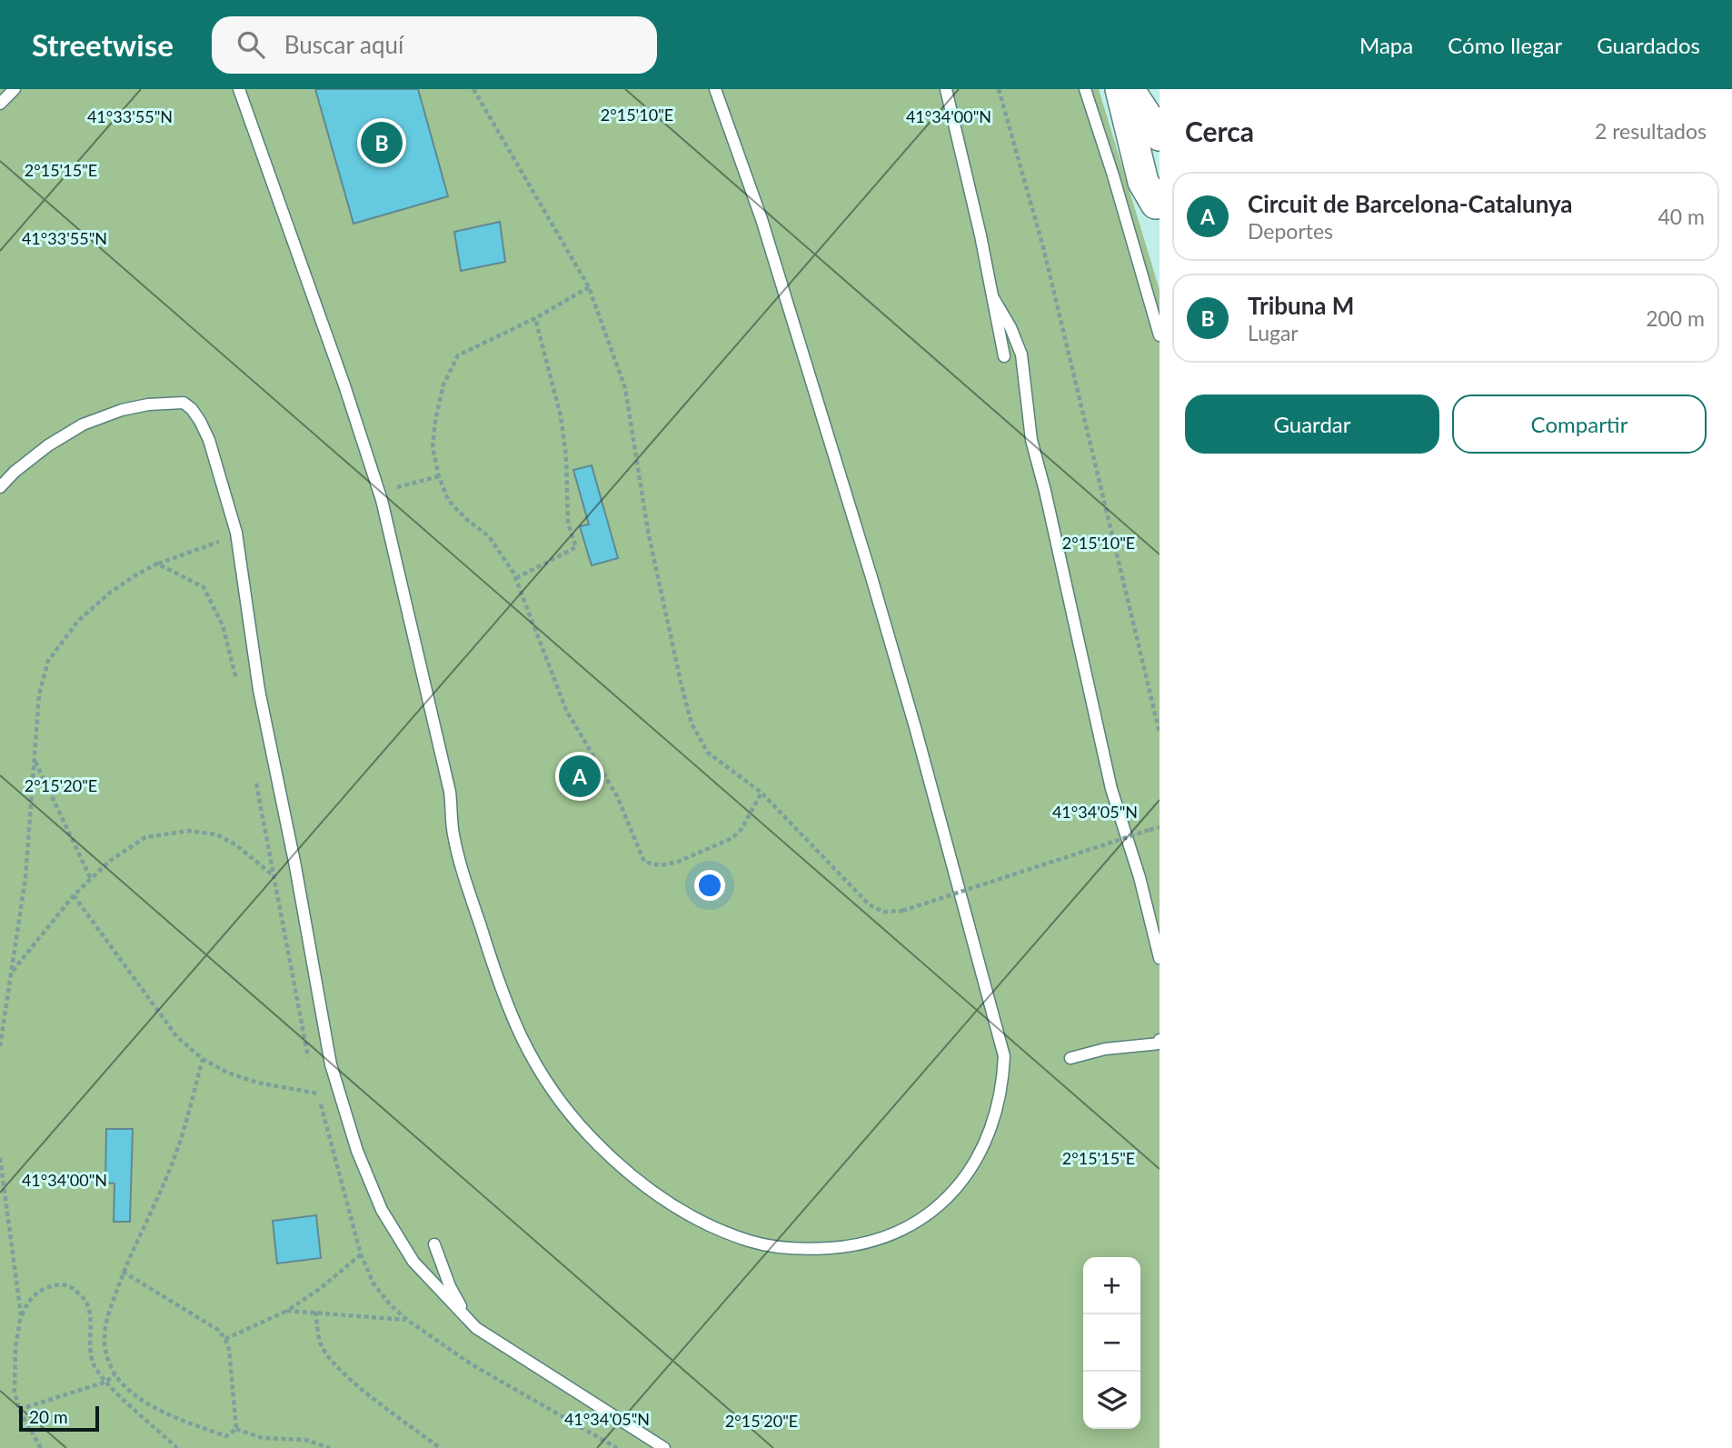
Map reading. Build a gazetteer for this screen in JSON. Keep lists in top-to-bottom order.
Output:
{
  "scale_bar": "20 m",
  "page": {
    "header": "Streetwise",
    "search": "Buscar aquí",
    "nav": ["Mapa", "Cómo llegar", "Guardados"],
    "heading": ["Cerca", "2 resultados"],
    "pins": ["B", "A"],
    "list": [
      {
        "mark": "A",
        "name": "Circuit de Barcelona-Catalunya",
        "note": "Deportes",
        "value": "40 m"
      },
      {
        "mark": "B",
        "name": "Tribuna M",
        "note": "Lugar",
        "value": "200 m"
      }
    ],
    "buttons": ["Guardar", "Compartir"],
    "map_buttons": ["+", "−"],
    "scale": "20 m"
  },
  "coordinates": [
    "2°15'10\"E",
    "41°33'55\"N",
    "41°34'00\"N",
    "2°15'15\"E",
    "2°15'20\"E",
    "41°34'05\"N"
  ]
}
